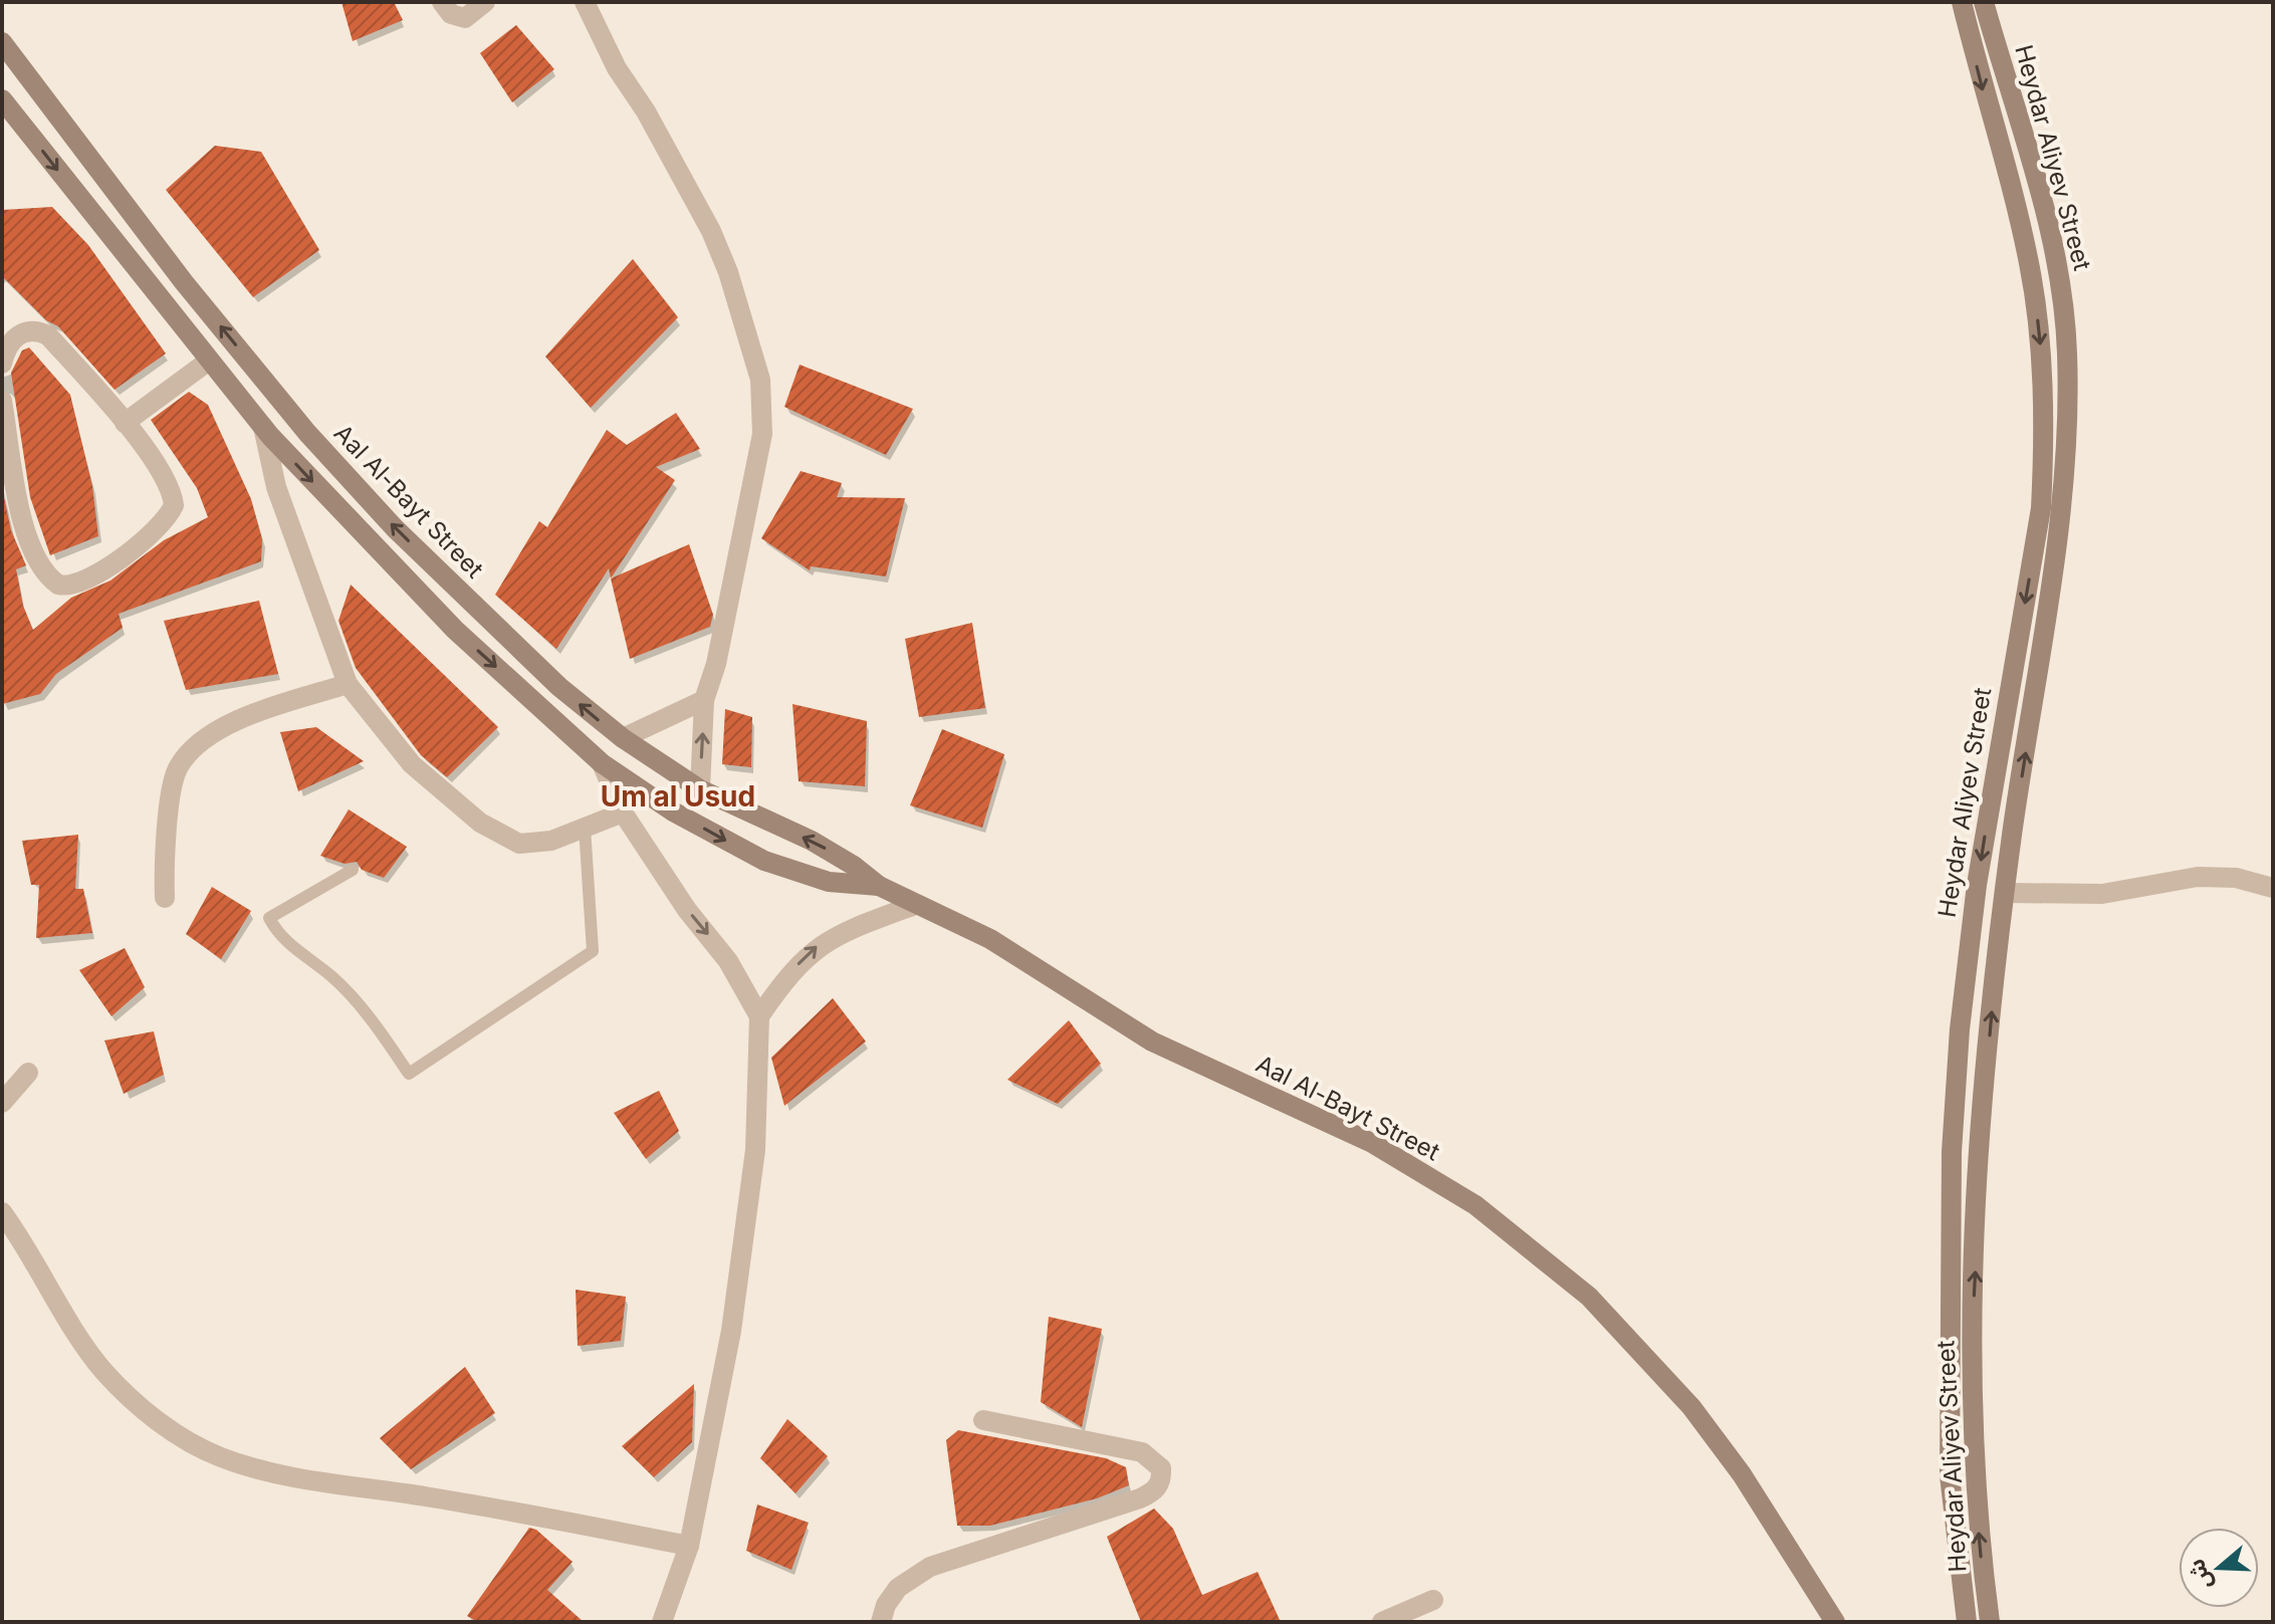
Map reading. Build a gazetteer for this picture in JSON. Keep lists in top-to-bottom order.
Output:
{
  "streets": {
    "street": ["Heydar Aliyev Street", "Aal Al-Bayt Street"]
  },
  "districts": ["Um al Usud"],
  "north": "left"
}
